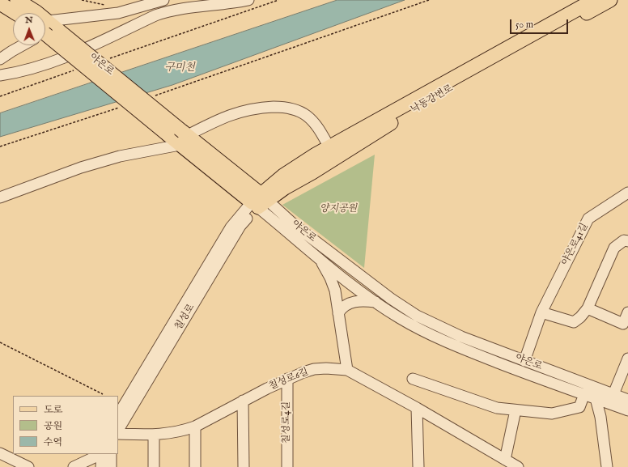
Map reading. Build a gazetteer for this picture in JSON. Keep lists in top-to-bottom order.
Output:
{
  "streets": {
    "main road": ["야은로", "낙동강변로"],
    "street": [
      "야은로41길",
      "칠성로",
      "칠성로6길",
      "칠성로4길"
    ]
  },
  "crossings": [
    ["야은로", "낙동강변로"],
    ["야은로", "야은로41길"],
    ["야은로", "칠성로"],
    ["낙동강변로", "칠성로"],
    ["칠성로6길", "칠성로4길"]
  ],
  "water": ["구미천"],
  "parks": ["양지공원"],
  "legend": ["도로", "공원", "수역"],
  "scale_bar": "50 m",
  "north": "top"
}
